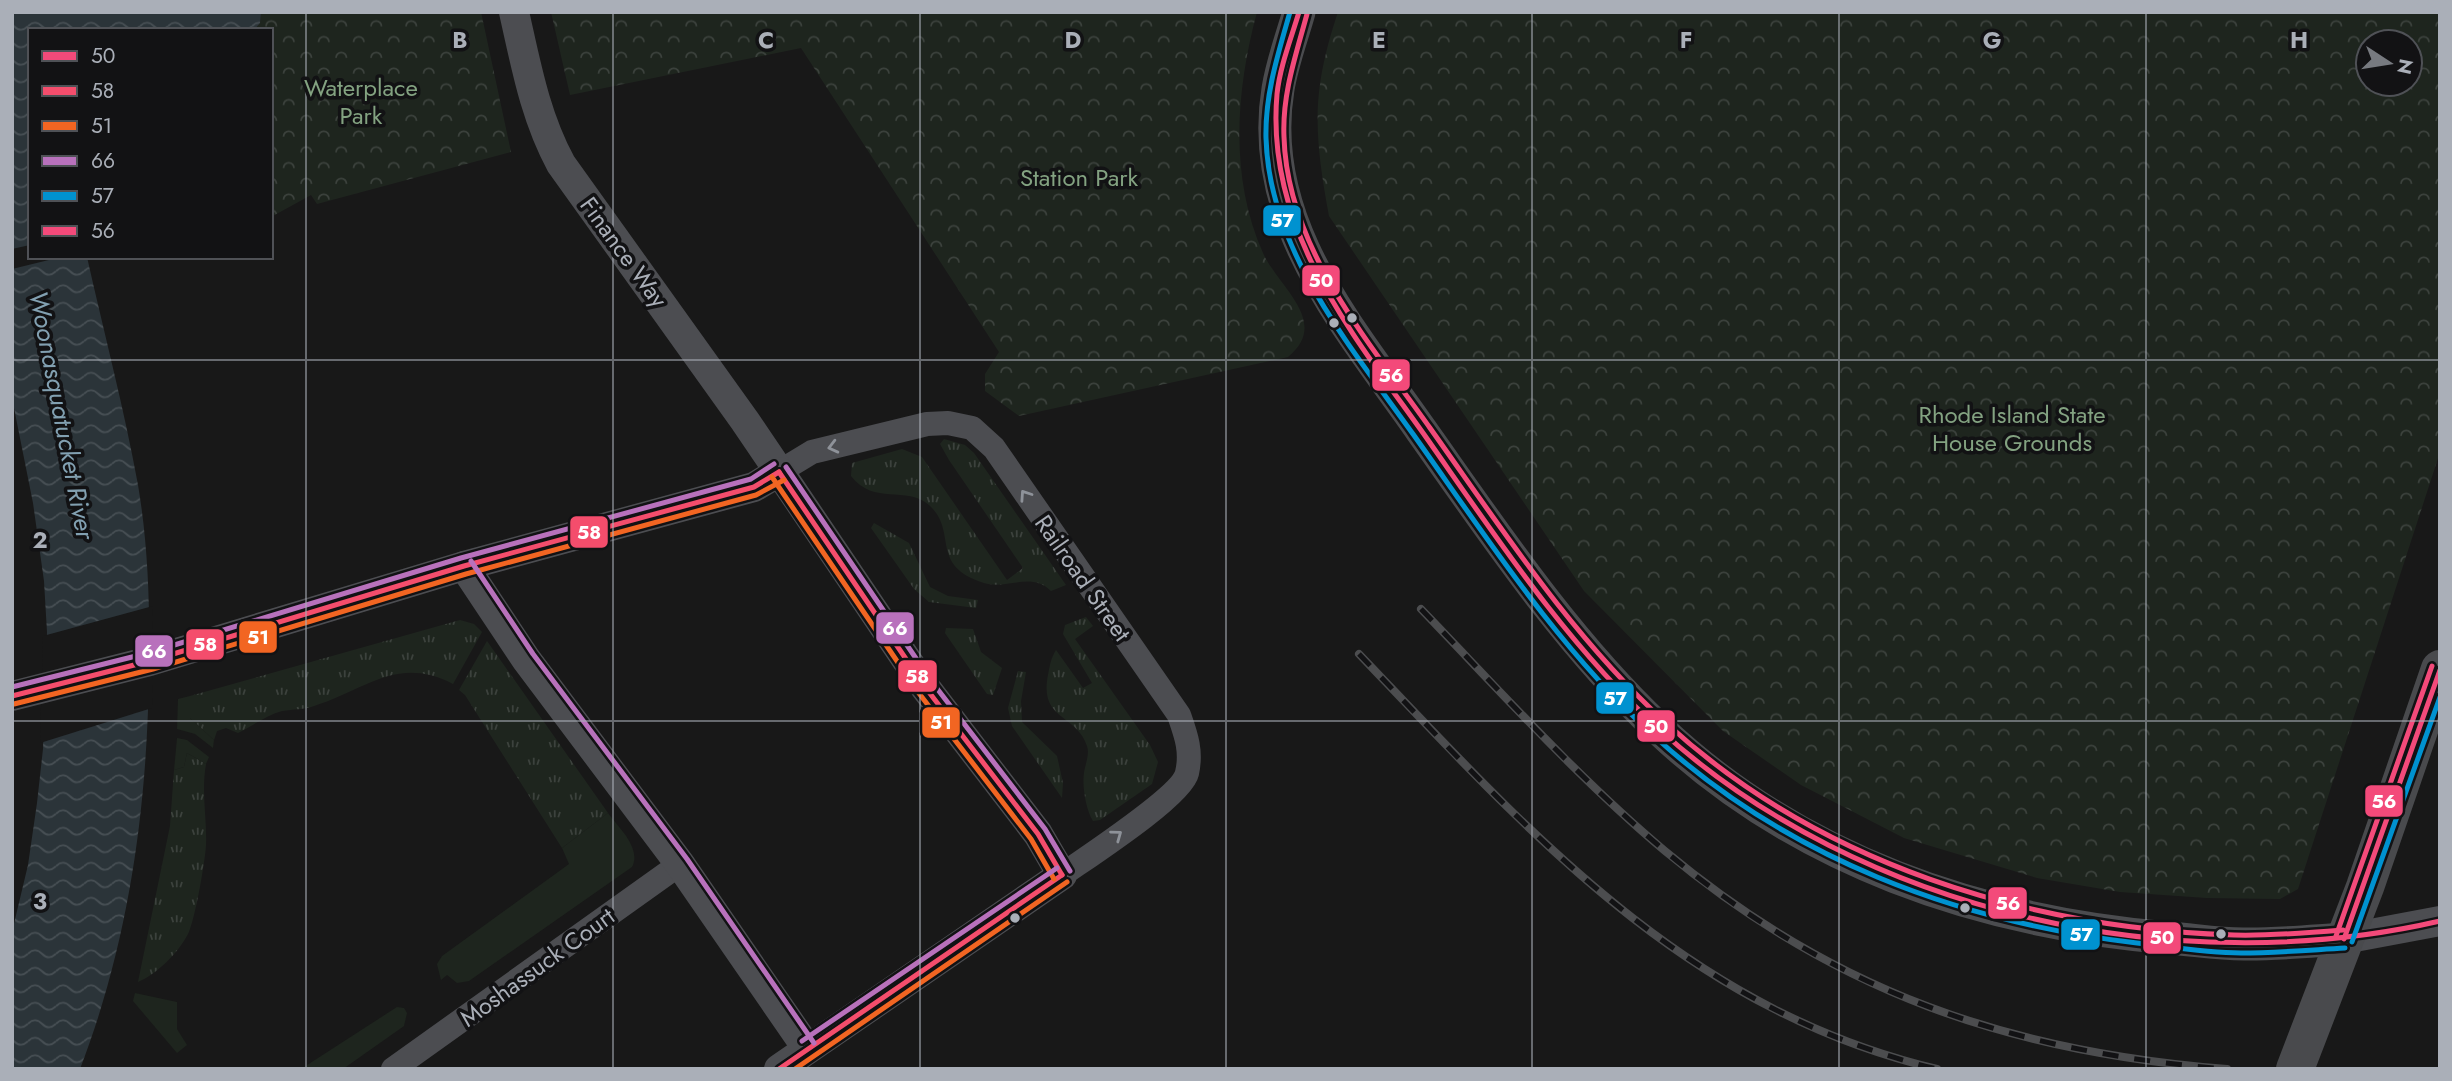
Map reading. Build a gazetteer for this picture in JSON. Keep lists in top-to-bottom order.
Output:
{
  "streets": {
    "street": ["Finance Way", "Railroad Street", "Moshassuck Court"]
  },
  "crossings": [
    ["Finance Way", "Railroad Street"]
  ],
  "water": ["Woonasquatucket River"],
  "parks": ["Waterplace Park", "Station Park", "Rhode Island State House Grounds"],
  "lines": [
    "transit line 50",
    "transit line 57",
    "transit line 56",
    "transit line 66",
    "transit line 58",
    "transit line 51"
  ],
  "legend": [
    "50",
    "58",
    "51",
    "66",
    "57",
    "56"
  ],
  "north": "right",
  "grid": {
    "columns": [
      "B",
      "C",
      "D",
      "E",
      "F",
      "G",
      "H"
    ],
    "rows": ["2", "3"]
  }
}
